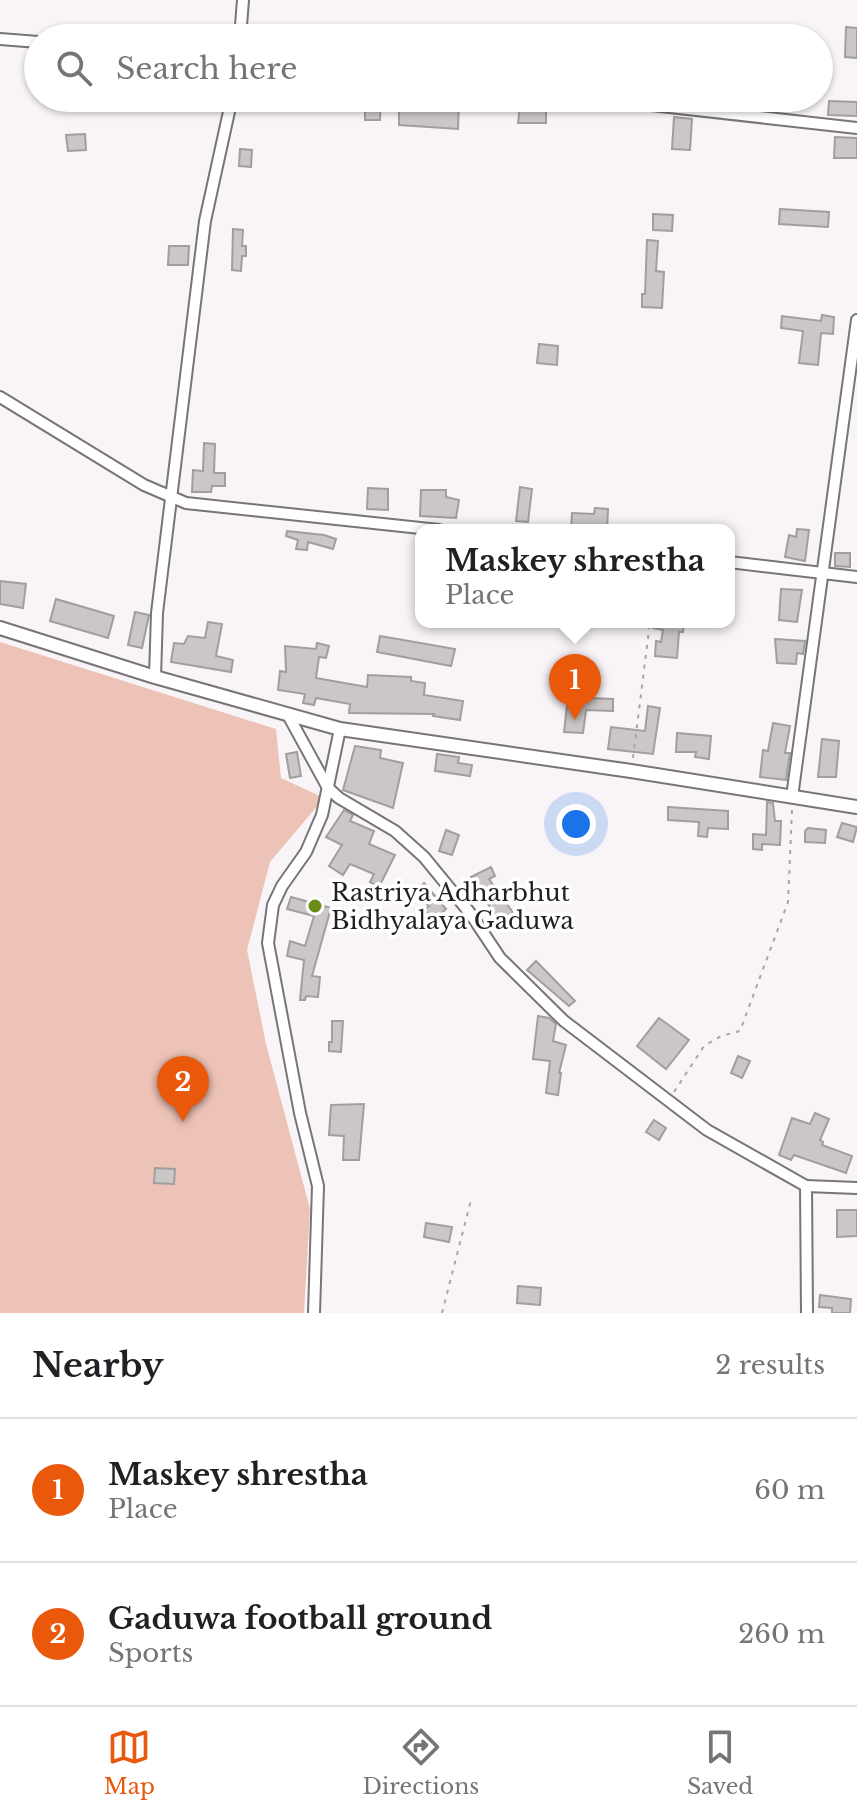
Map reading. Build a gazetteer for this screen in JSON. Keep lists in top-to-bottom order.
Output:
{
  "places": ["Rastriya Adharbhut Bidhyalaya Gaduwa"],
  "page": {
    "search": "Search here",
    "popup": ["Maskey shrestha", "Place"],
    "pins": ["1", "2"],
    "heading": ["Nearby", "2 results"],
    "list": [
      {
        "mark": "1",
        "name": "Maskey shrestha",
        "note": "Place",
        "value": "60 m"
      },
      {
        "mark": "2",
        "name": "Gaduwa football ground",
        "note": "Sports",
        "value": "260 m"
      }
    ],
    "nav": ["Map", "Directions", "Saved"]
  }
}
